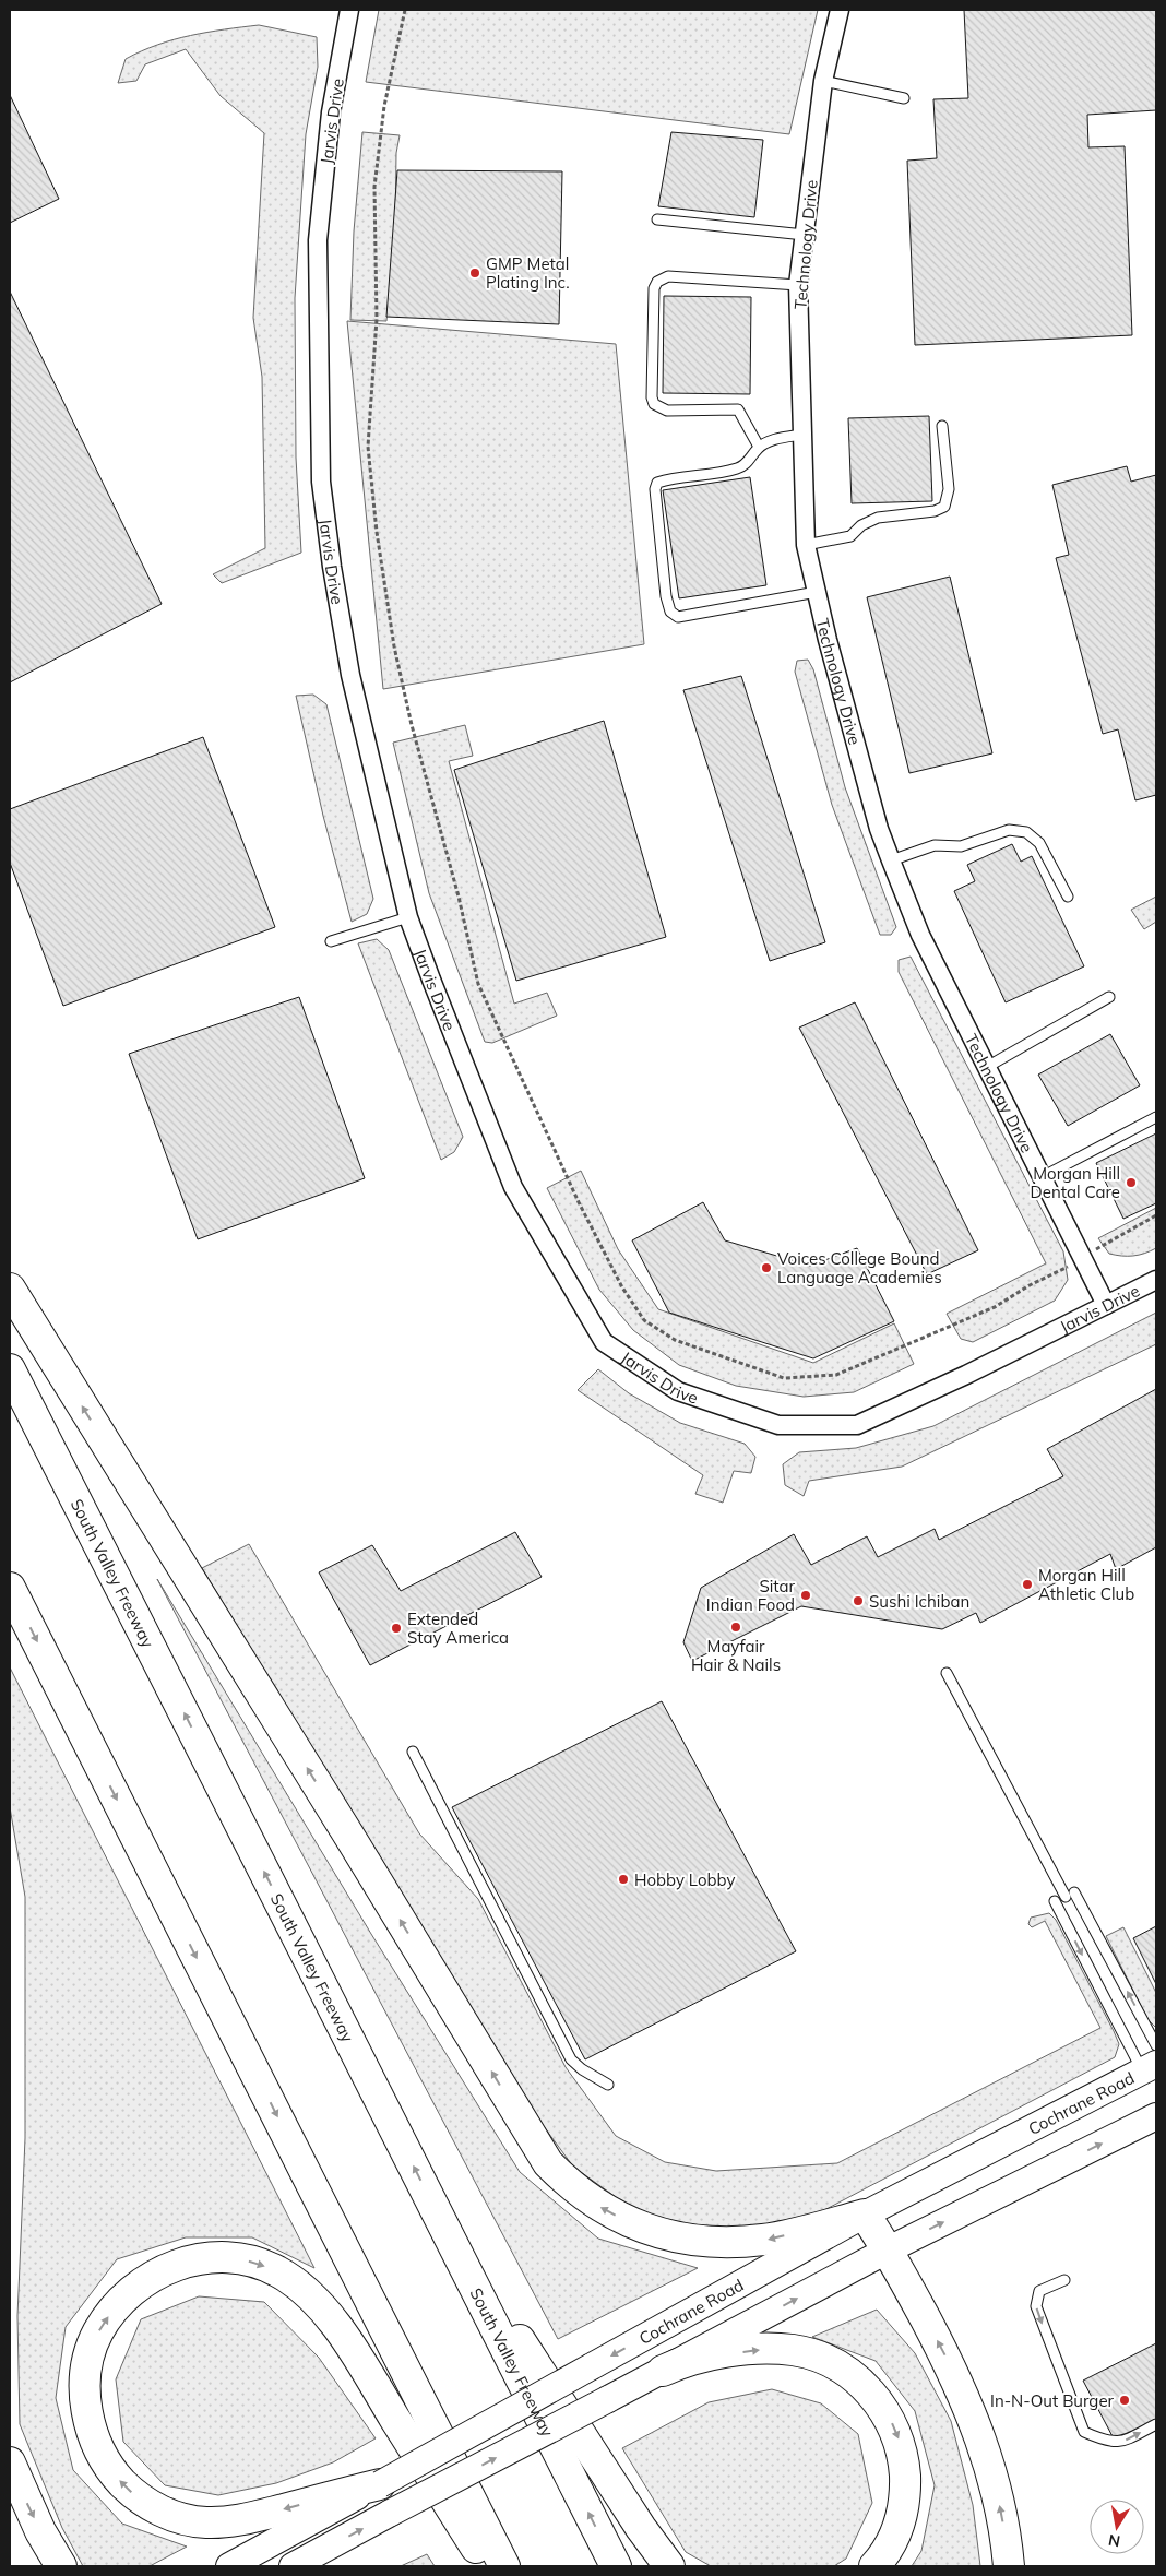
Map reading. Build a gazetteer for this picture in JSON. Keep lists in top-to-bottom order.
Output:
{
  "streets": {
    "highway": ["South Valley Freeway"],
    "main road": ["Cochrane Road"],
    "street": ["Jarvis Drive", "Technology Drive"]
  },
  "crossings": [
    ["Jarvis Drive", "Technology Drive"]
  ],
  "places": [
    "GMP Metal Plating Inc.",
    "Morgan Hill Dental Care",
    "Voices College Bound Language Academies",
    "Morgan Hill Athletic Club",
    "Sitar Indian Food",
    "Sushi Ichiban",
    "Mayfair Hair & Nails",
    "Extended Stay America",
    "Hobby Lobby",
    "In-N-Out Burger"
  ],
  "north": "bottom"
}
